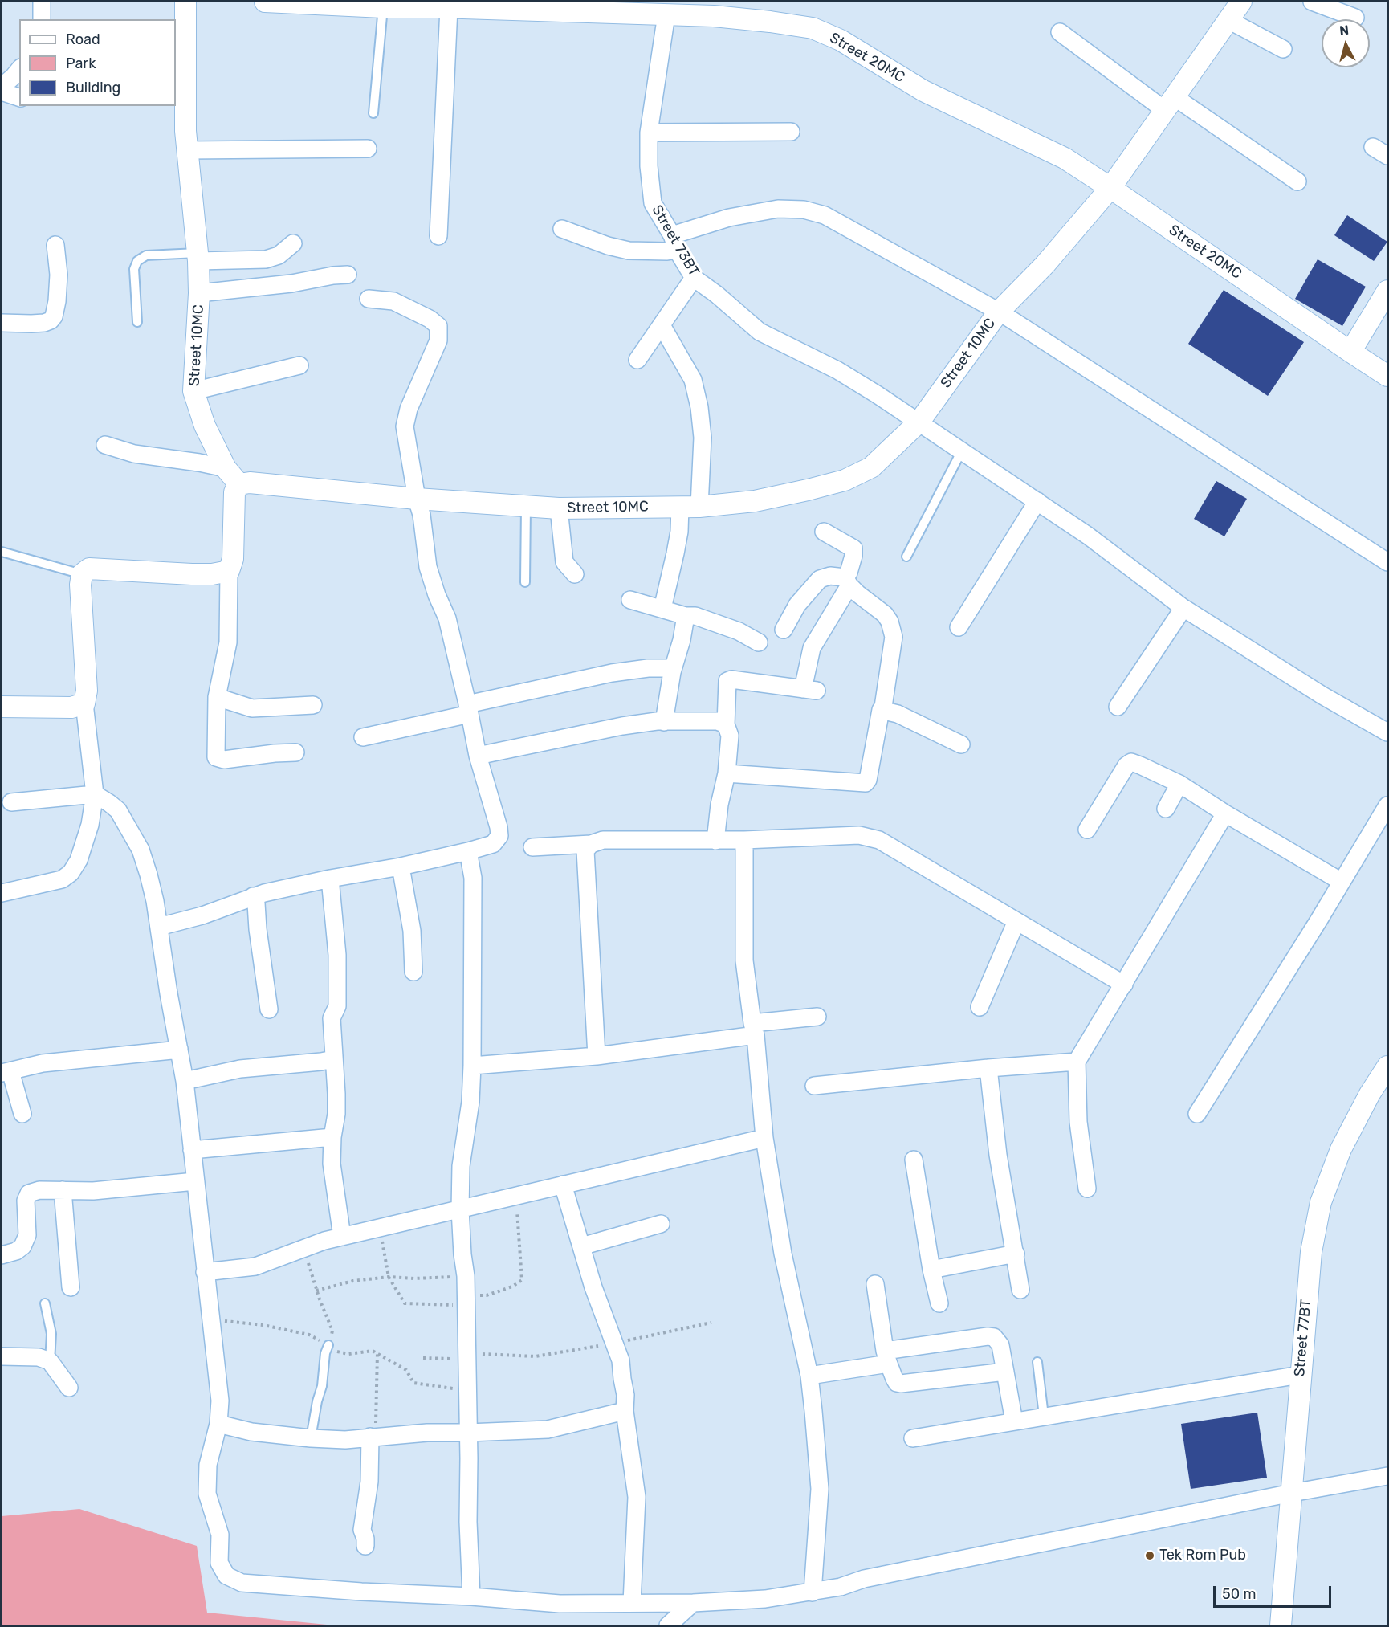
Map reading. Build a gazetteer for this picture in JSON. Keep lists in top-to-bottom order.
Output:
{
  "streets": {
    "street": [
      "Street 20MC",
      "Street 73BT",
      "Street 10MC",
      "Street 77BT"
    ]
  },
  "crossings": [
    ["Street 20MC", "Street 73BT"],
    ["Street 20MC", "Street 10MC"],
    ["Street 73BT", "Street 10MC"]
  ],
  "places": ["Tek Rom Pub"],
  "legend": ["Road", "Park", "Building"],
  "scale_bar": "50 m",
  "north": "top"
}
